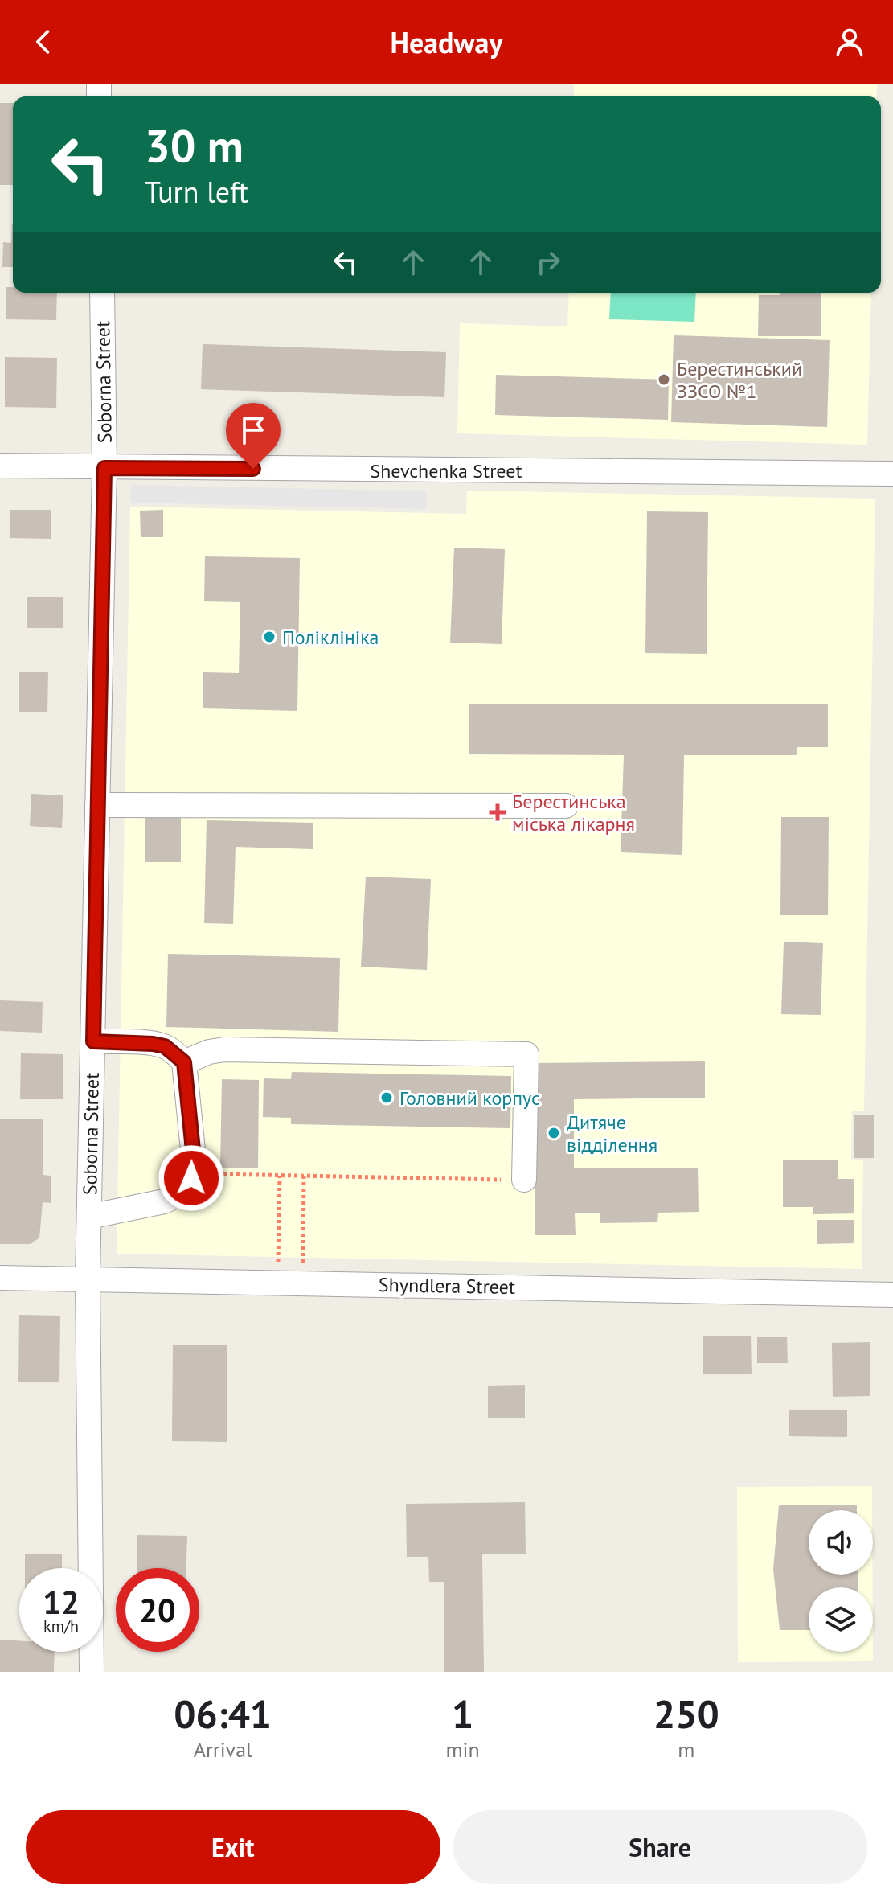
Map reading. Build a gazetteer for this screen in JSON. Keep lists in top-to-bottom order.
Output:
{
  "streets": {
    "street": ["Soborna Street", "Shevchenka Street", "Shyndlera Street"]
  },
  "crossings": [
    ["Soborna Street", "Shevchenka Street"],
    ["Soborna Street", "Shyndlera Street"]
  ],
  "places": {
    "other": [
      "Берестинський ЗЗСО №1",
      "Поліклініка",
      "Головний корпус",
      "Дитяче відділення"
    ],
    "health": ["Берестинська міська лікарня"]
  },
  "page": {
    "header": "Headway",
    "turn": ["30 m", "Turn left"],
    "speed": "12 km/h",
    "limit": "20",
    "eta": [
      "06:41",
      "Arrival",
      "1",
      "min",
      "250",
      "m"
    ],
    "buttons": ["Exit", "Share"]
  }
}
